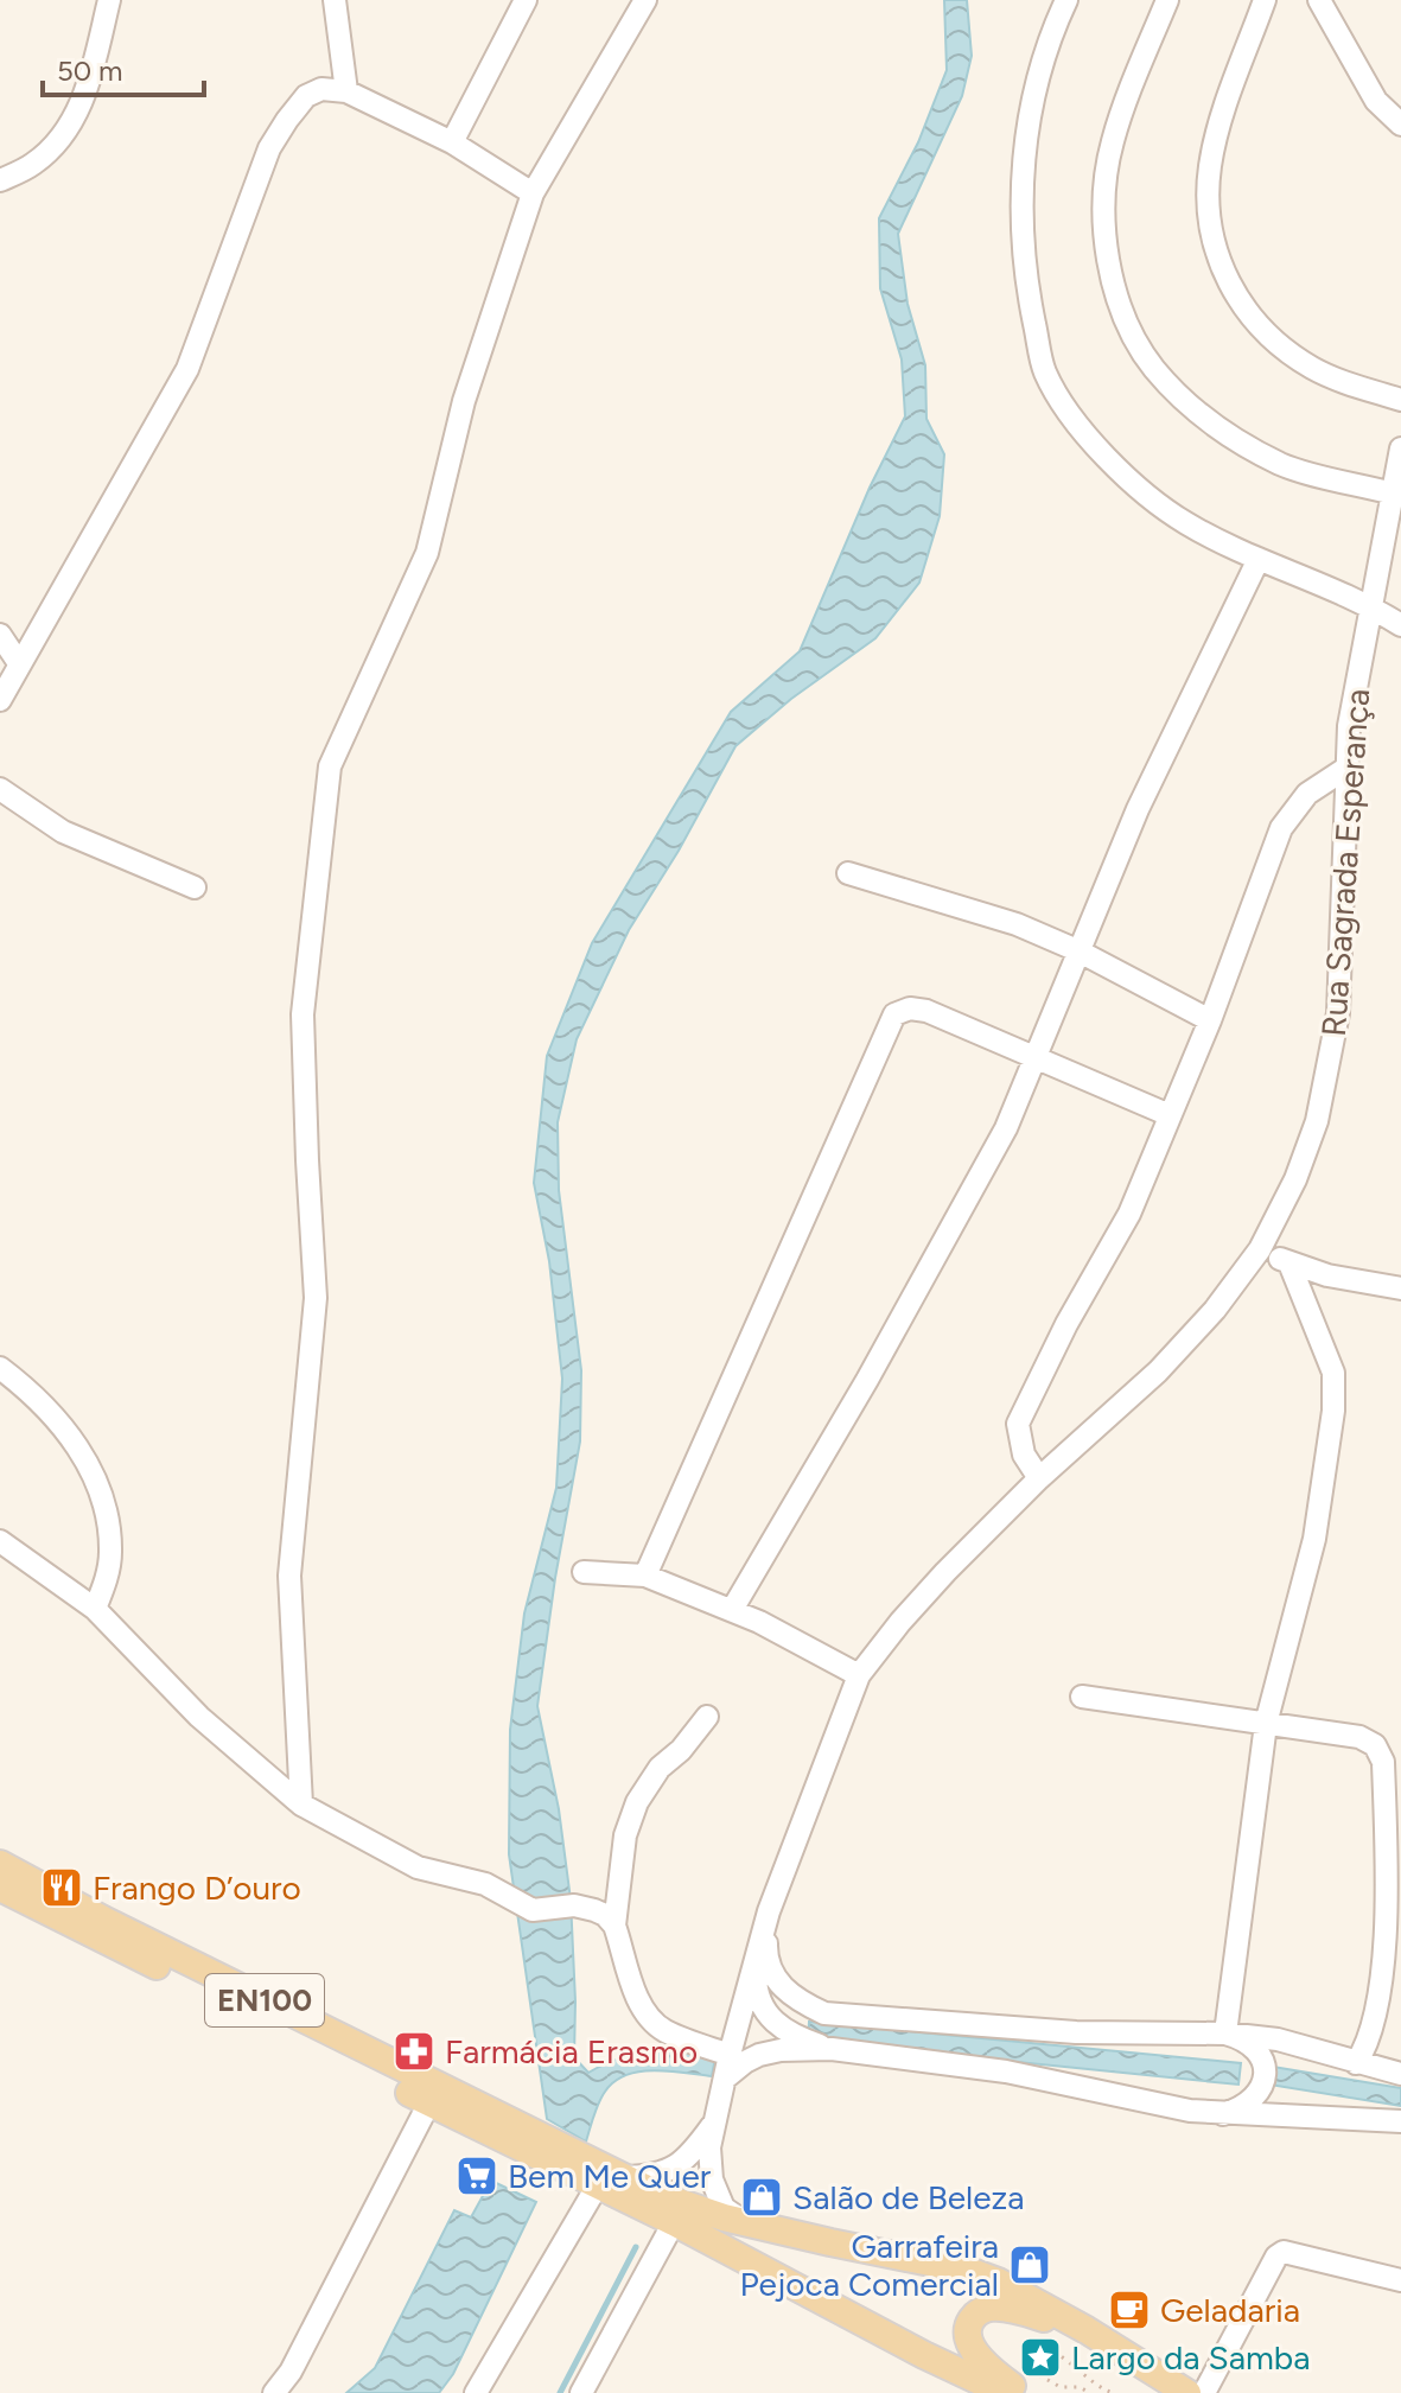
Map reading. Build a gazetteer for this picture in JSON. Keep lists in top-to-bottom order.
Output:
{
  "streets": {
    "main road": ["EN100"],
    "street": ["Rua Sagrada Esperança"]
  },
  "places": {
    "restaurant": ["Frango D’ouro"],
    "pharmacy": ["Farmácia Erasmo"],
    "supermarket": ["Bem Me Quer"],
    "shop": ["Salão de Beleza", "Garrafeira Pejoca Comercial"],
    "cafe": ["Geladaria"],
    "place": ["Largo da Samba"]
  },
  "scale_bar": "50 m"
}
